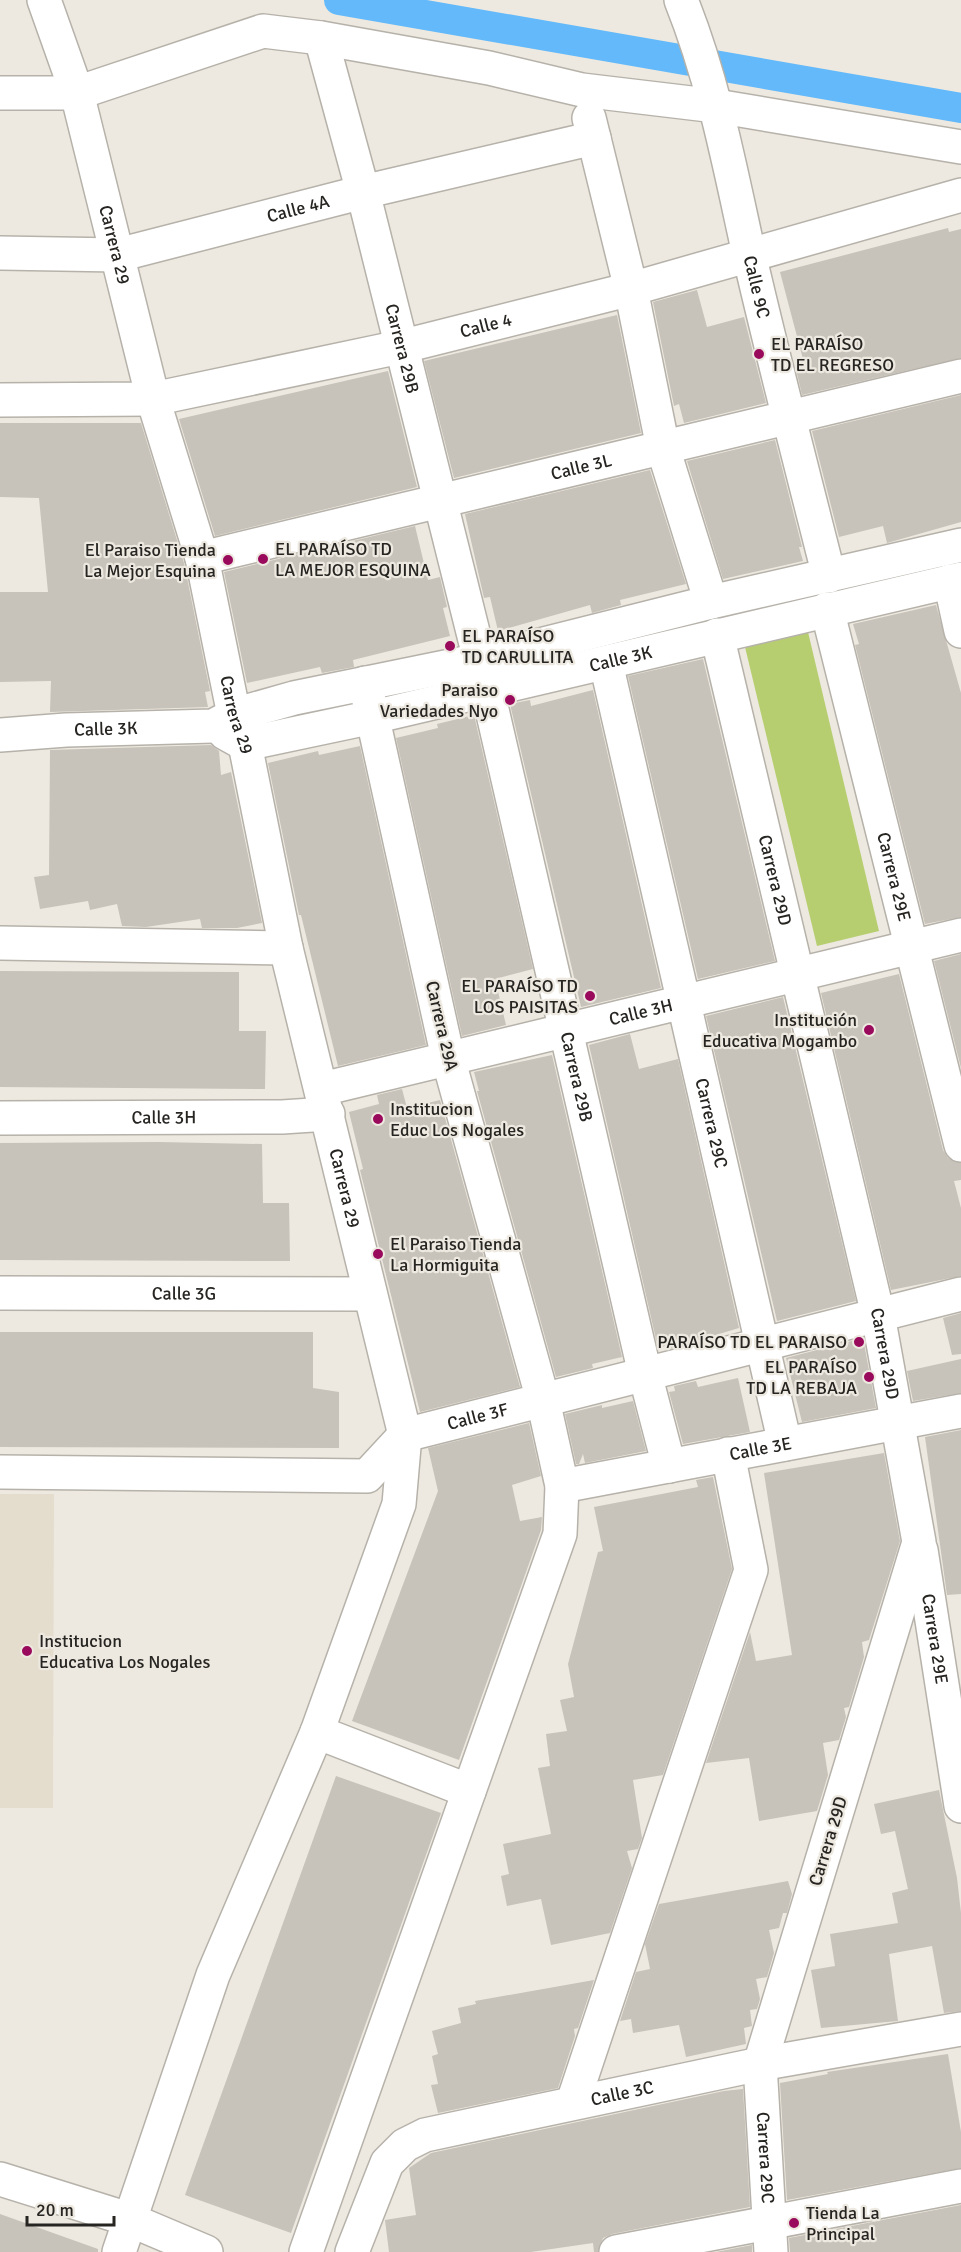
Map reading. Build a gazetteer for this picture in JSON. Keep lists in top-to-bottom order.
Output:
{
  "streets": {
    "street": [
      "Calle 4A",
      "Carrera 29",
      "Calle 9C",
      "Calle 4",
      "Carrera 29B",
      "Calle 3L",
      "Calle 3K",
      "Carrera 29E",
      "Carrera 29D",
      "Calle 3H",
      "Carrera 29A",
      "Carrera 29C",
      "Calle 3G",
      "Calle 3F",
      "Calle 3E",
      "Calle 3C"
    ]
  },
  "crossings": [
    ["Calle 4A", "Carrera 29"],
    ["Calle 4A", "Carrera 29B"],
    ["Carrera 29", "Calle 4"],
    ["Carrera 29", "Calle 3L"],
    ["Carrera 29", "Calle 3K"],
    ["Carrera 29", "Calle 3H"],
    ["Carrera 29", "Calle 3G"],
    ["Carrera 29", "Calle 3F"],
    ["Calle 9C", "Calle 4"],
    ["Calle 9C", "Calle 3L"],
    ["Calle 9C", "Calle 3K"],
    ["Calle 4", "Carrera 29B"],
    ["Carrera 29B", "Calle 3L"],
    ["Carrera 29B", "Calle 3K"],
    ["Carrera 29B", "Calle 3H"],
    ["Carrera 29B", "Calle 3F"],
    ["Carrera 29B", "Calle 3E"],
    ["Calle 3K", "Carrera 29E"],
    ["Calle 3K", "Carrera 29D"],
    ["Calle 3K", "Carrera 29A"],
    ["Calle 3K", "Carrera 29C"],
    ["Carrera 29E", "Carrera 29D"],
    ["Carrera 29E", "Calle 3H"],
    ["Carrera 29D", "Calle 3H"],
    ["Carrera 29D", "Carrera 29C"],
    ["Carrera 29D", "Calle 3F"],
    ["Carrera 29D", "Calle 3E"],
    ["Carrera 29D", "Calle 3C"],
    ["Calle 3H", "Carrera 29A"],
    ["Calle 3H", "Carrera 29C"],
    ["Carrera 29A", "Calle 3F"],
    ["Carrera 29A", "Calle 3E"],
    ["Carrera 29C", "Calle 3F"],
    ["Carrera 29C", "Calle 3E"],
    ["Carrera 29C", "Calle 3C"]
  ],
  "places": [
    "EL PARAÍSO TD EL REGRESO",
    "EL PARAÍSO TD LA MEJOR ESQUINA",
    "El Paraiso Tienda La Mejor Esquina",
    "EL PARAÍSO TD CARULLITA",
    "Paraiso Variedades Nyo",
    "EL PARAÍSO TD LOS PAISITAS",
    "Institución Educativa Mogambo",
    "Institucion Educ Los Nogales",
    "El Paraiso Tienda La Hormiguita",
    "PARAÍSO TD EL PARAISO",
    "EL PARAÍSO TD LA REBAJA",
    "Institucion Educativa Los Nogales",
    "Tienda La Principal"
  ],
  "scale_bar": "20 m"
}
